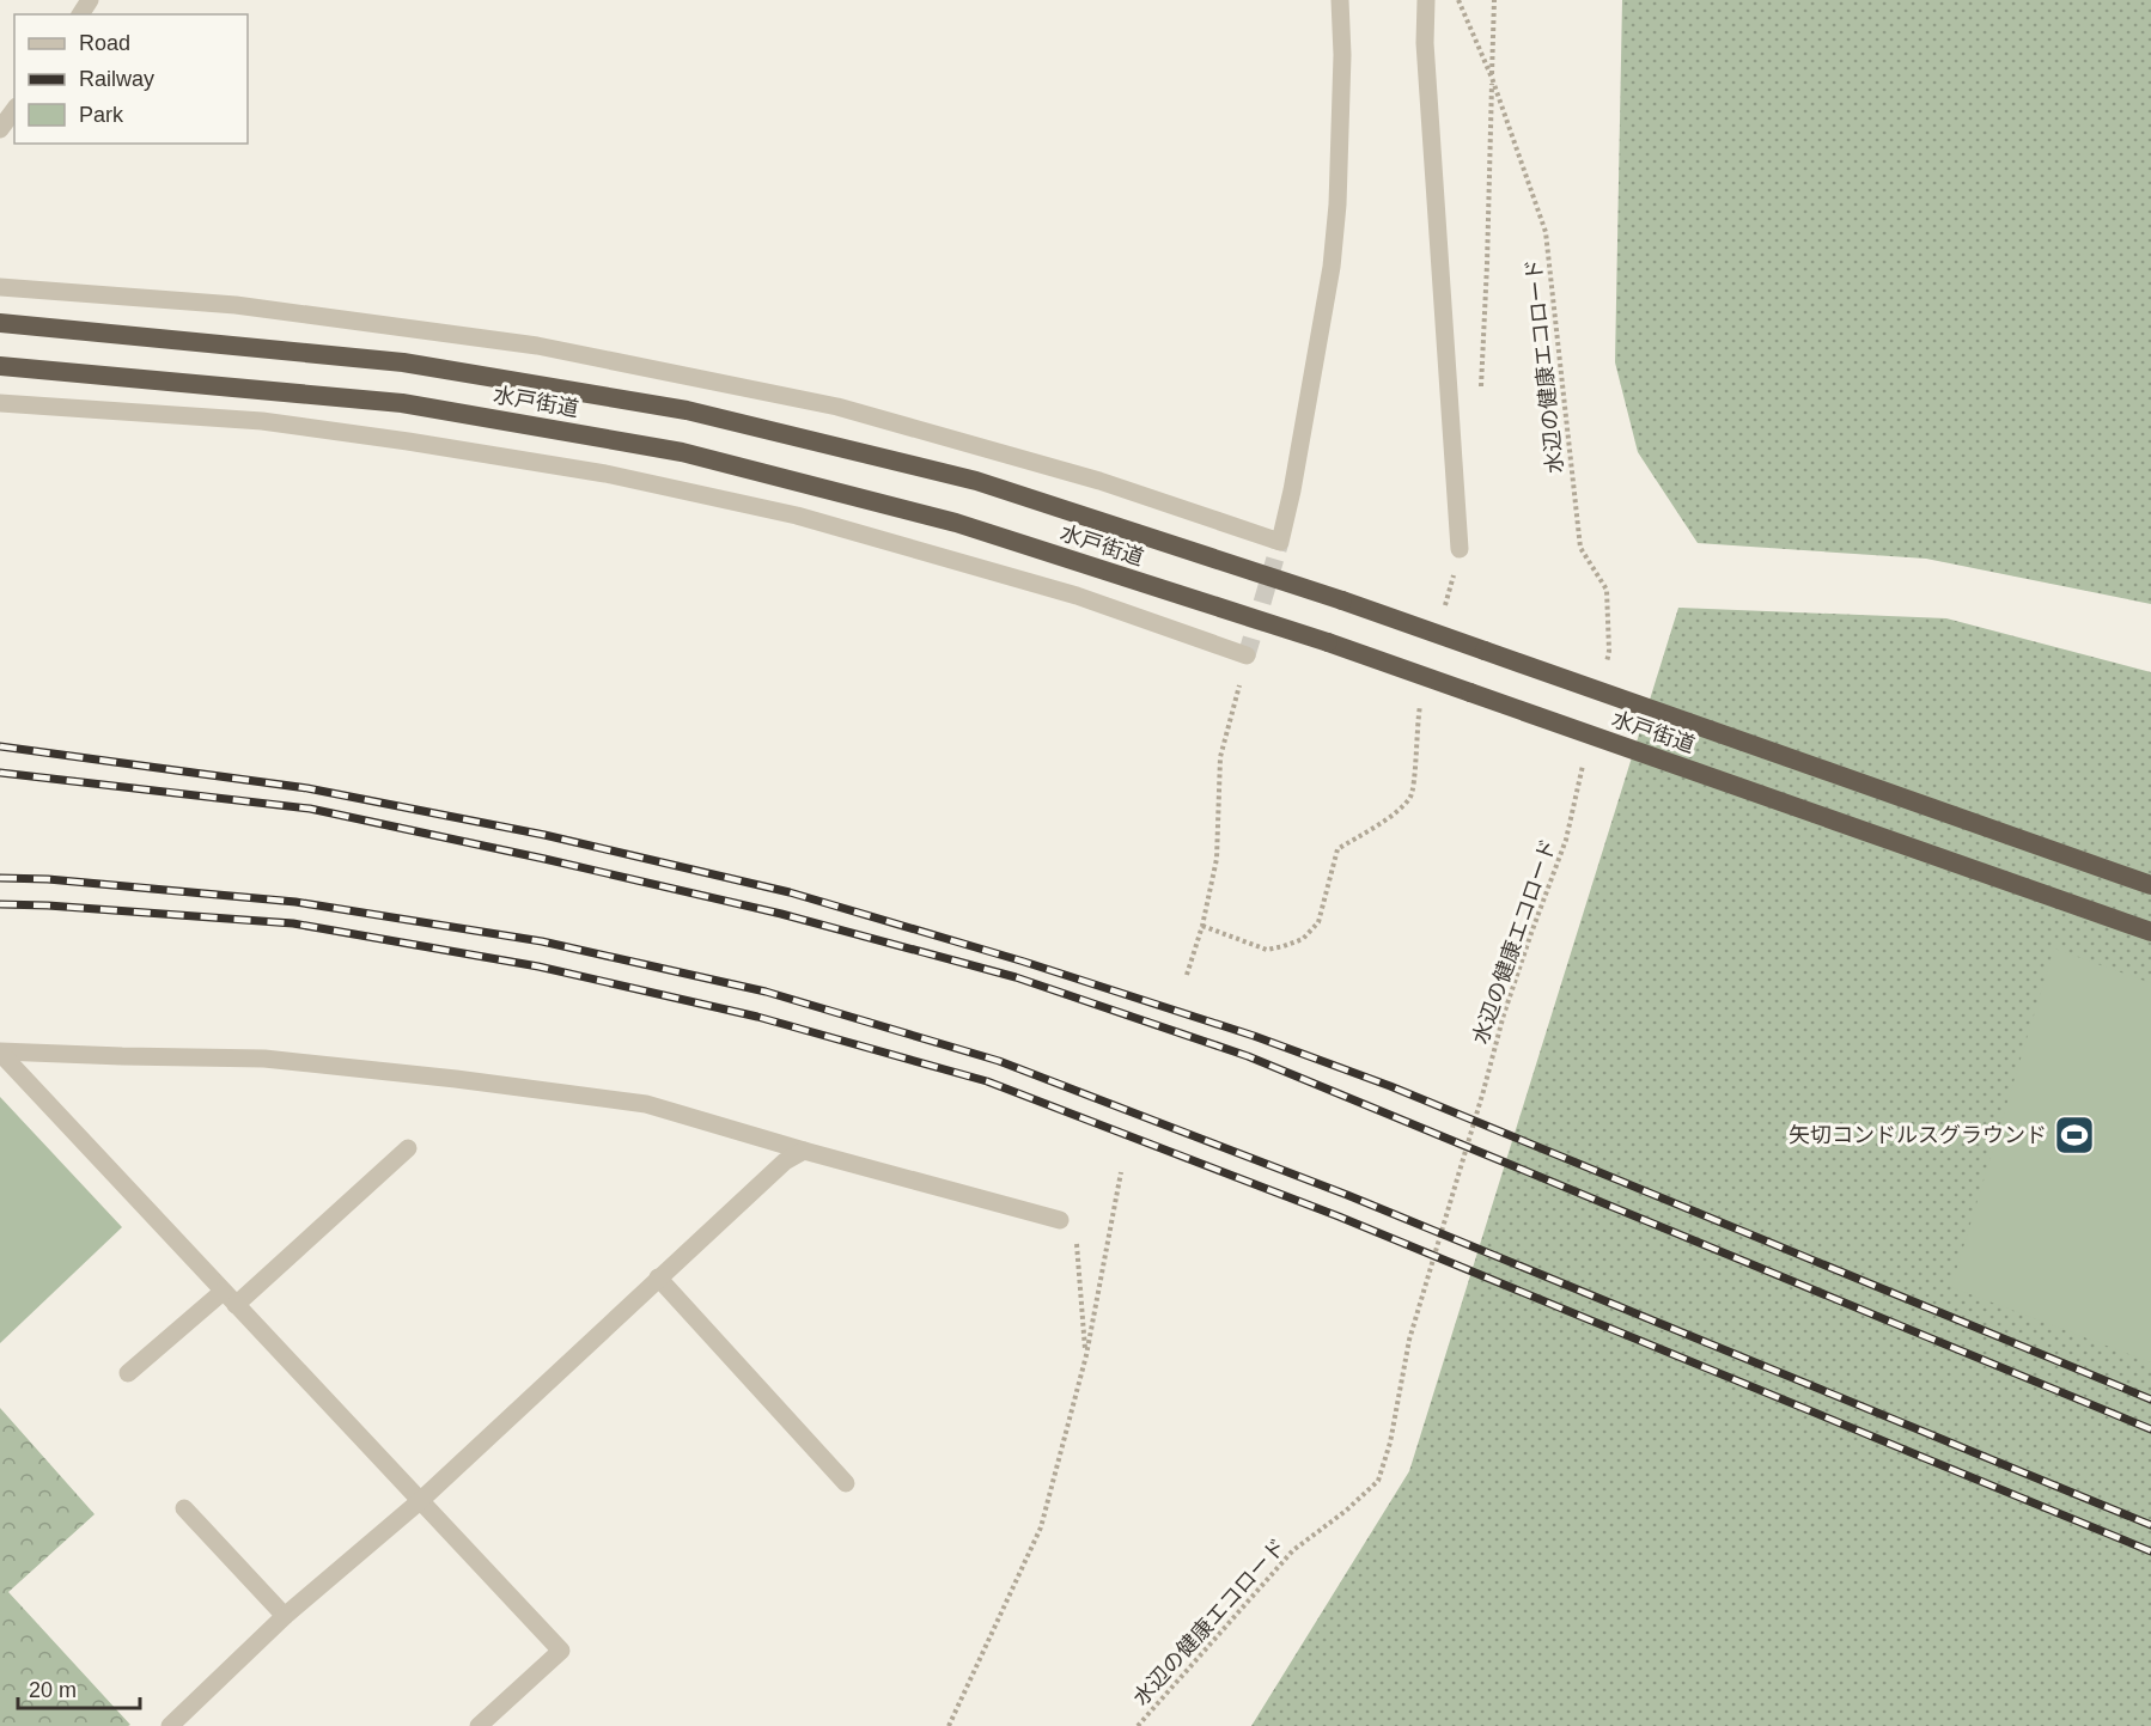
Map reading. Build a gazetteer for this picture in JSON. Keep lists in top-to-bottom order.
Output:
{
  "streets": {
    "highway": ["水戸街道"],
    "path": ["水辺の健康エコロード"]
  },
  "places": {
    "sports": ["矢切コンドルスグラウンド"]
  },
  "legend": ["Road", "Railway", "Park"],
  "scale_bar": "20 m"
}
